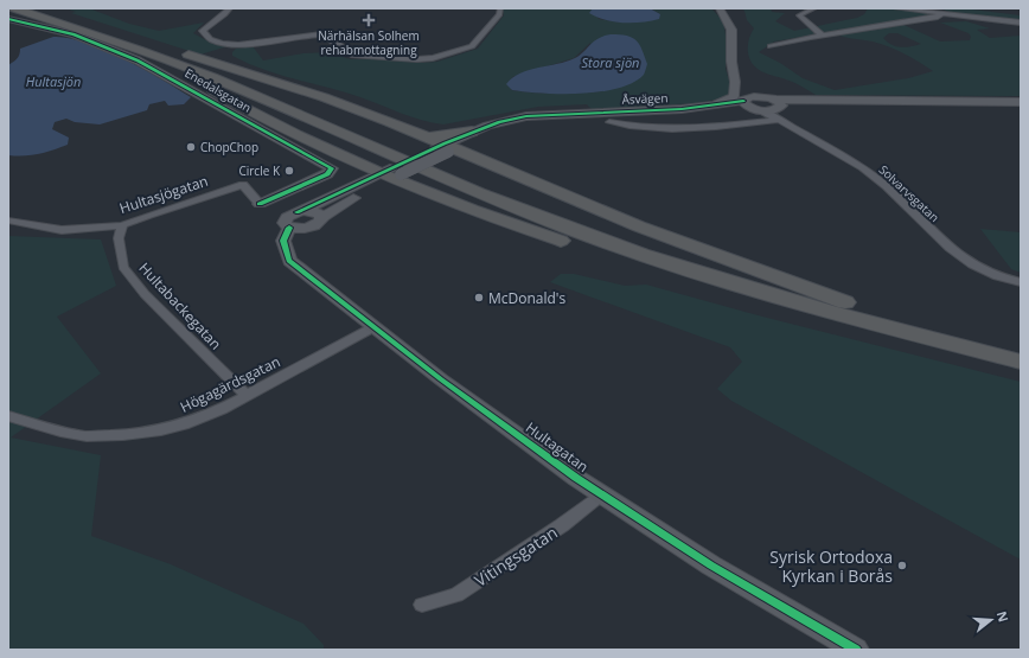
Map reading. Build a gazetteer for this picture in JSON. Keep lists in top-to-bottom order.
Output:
{
  "streets": {
    "street": [
      "Enedalsgatan",
      "Åsvägen",
      "Solvarvsgatan",
      "Hultasjögatan",
      "Hultabackegatan",
      "Högagärdsgatan",
      "Hultagatan",
      "Vitingsgatan"
    ]
  },
  "crossings": [
    ["Enedalsgatan", "Hultasjögatan"],
    ["Åsvägen", "Solvarvsgatan"],
    ["Hultasjögatan", "Hultabackegatan"],
    ["Hultasjögatan", "Hultagatan"],
    ["Hultabackegatan", "Högagärdsgatan"],
    ["Högagärdsgatan", "Hultagatan"],
    ["Hultagatan", "Vitingsgatan"]
  ],
  "water": ["Stora sjön", "Hultasjön"],
  "places": {
    "health": ["Närhälsan Solhem rehabmottagning"],
    "other": [
      "ChopChop",
      "Circle K",
      "McDonald's",
      "Syrisk Ortodoxa Kyrkan i Borås"
    ]
  },
  "north": "right"
}
